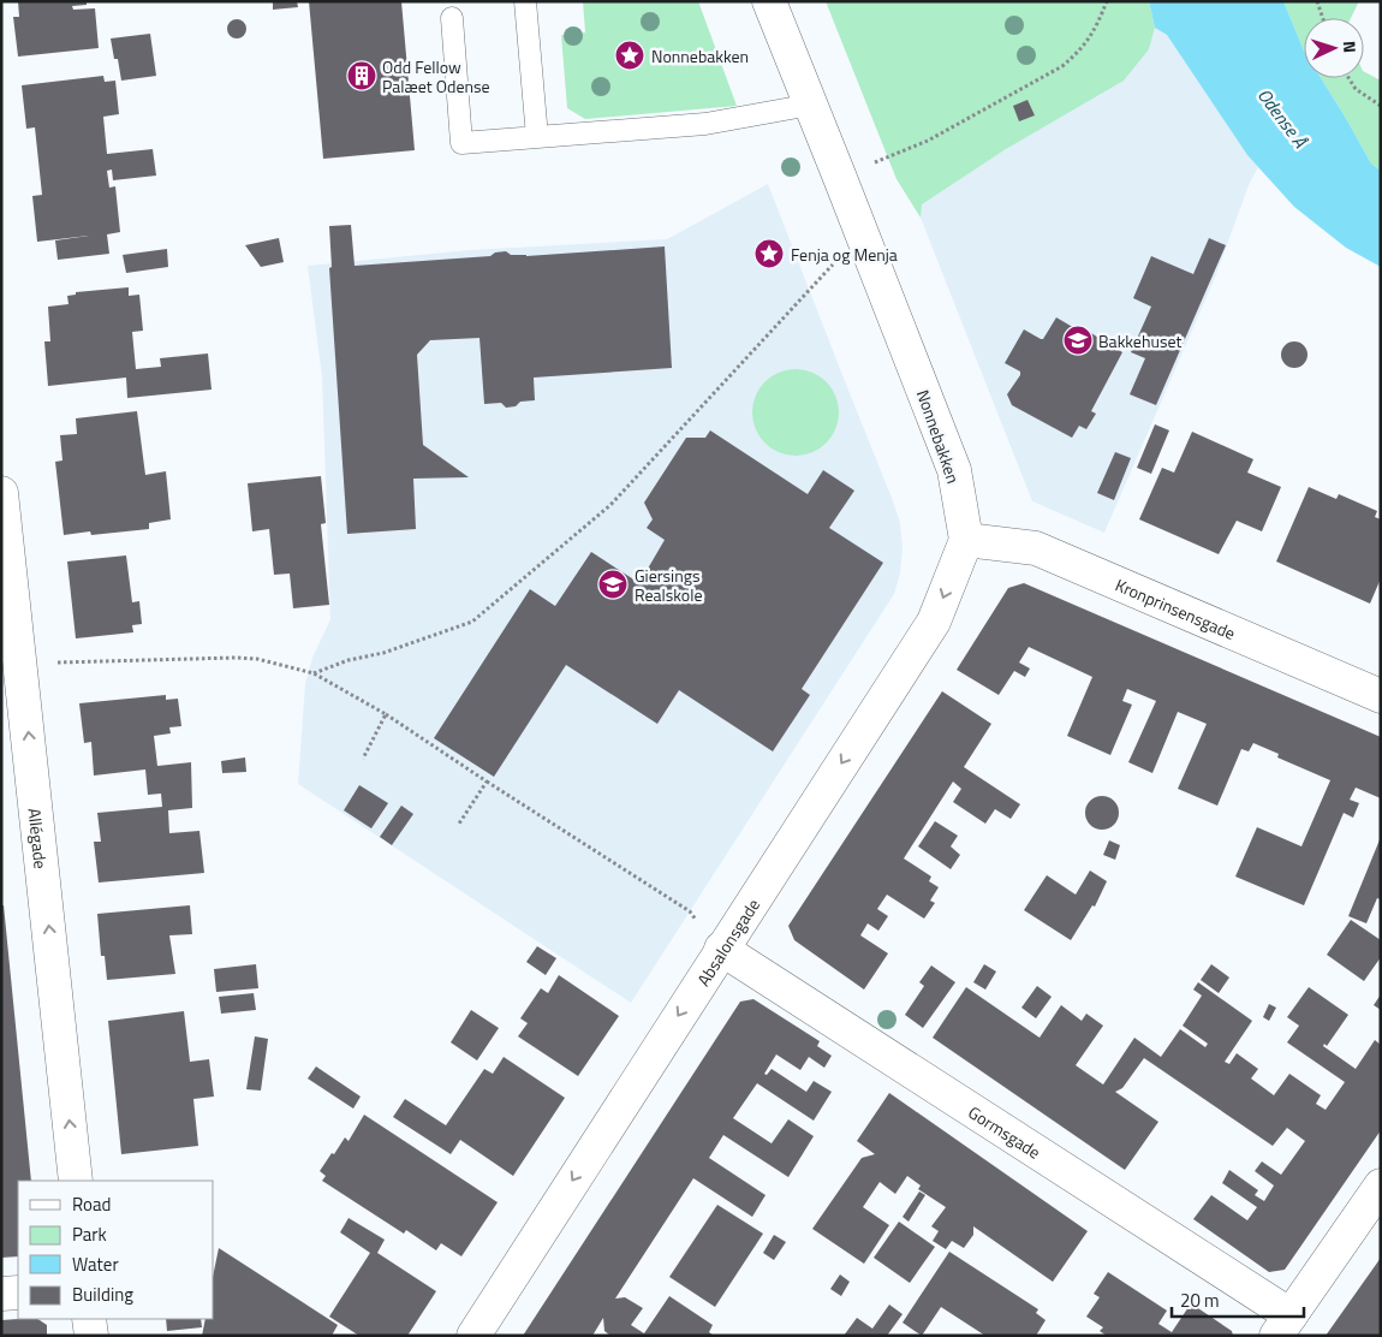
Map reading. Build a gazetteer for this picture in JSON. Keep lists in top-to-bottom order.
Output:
{
  "streets": {
    "main road": [
      "Nonnebakken",
      "Kronprinsensgade",
      "Allégade",
      "Absalonsgade",
      "Gormsgade"
    ]
  },
  "crossings": [
    ["Nonnebakken", "Kronprinsensgade"],
    ["Nonnebakken", "Absalonsgade"],
    ["Kronprinsensgade", "Absalonsgade"],
    ["Absalonsgade", "Gormsgade"]
  ],
  "one_way": ["Allégade", "Absalonsgade"],
  "water": ["Odense Å"],
  "places": {
    "place": ["Nonnebakken", "Fenja og Menja"],
    "building": ["Odd Fellow Palæet Odense"],
    "school or university": ["Bakkehuset", "Giersings Realskole"]
  },
  "legend": [
    "Road",
    "Park",
    "Water",
    "Building"
  ],
  "scale_bar": "20 m",
  "north": "right"
}
